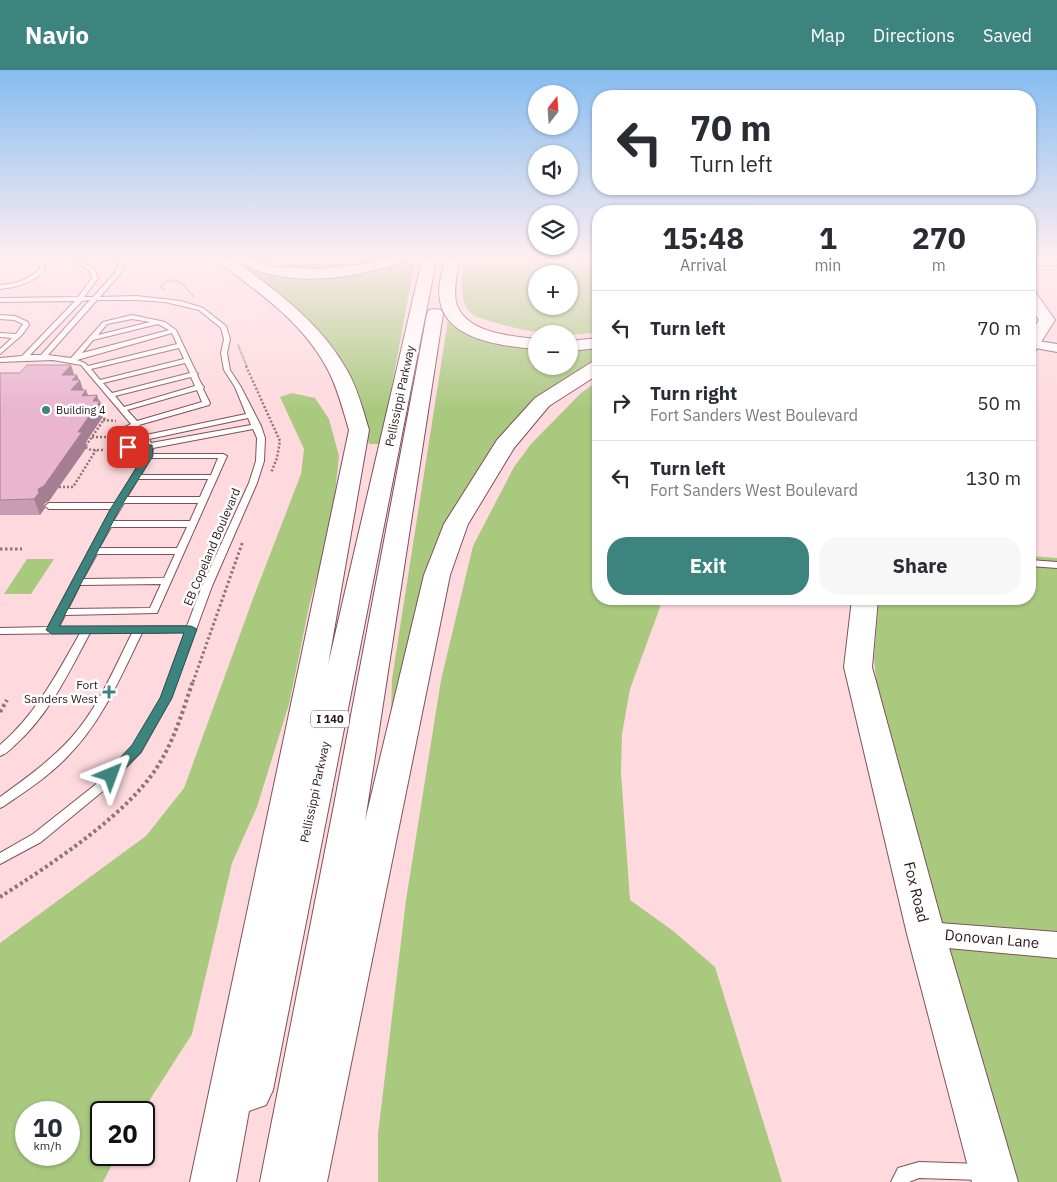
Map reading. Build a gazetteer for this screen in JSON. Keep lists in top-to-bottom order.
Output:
{
  "streets": {
    "main road": ["Pellissippi Parkway", "I 140", "Fox Road"],
    "street": ["Donovan Lane"],
    "lane": ["EB Copeland Boulevard"]
  },
  "crossings": [
    ["Fox Road", "Donovan Lane"]
  ],
  "places": {
    "other": ["Building 4"],
    "health": ["Fort Sanders West"]
  },
  "north": "top",
  "page": {
    "header": "Navio",
    "nav": ["Map", "Directions", "Saved"],
    "map_buttons": ["+", "−"],
    "turn": ["70 m", "Turn left"],
    "eta": [
      "15:48",
      "Arrival",
      "1",
      "min",
      "270",
      "m"
    ],
    "list": [
      {
        "name": "Turn left",
        "value": "70 m"
      },
      {
        "name": "Turn right",
        "note": "Fort Sanders West Boulevard",
        "value": "50 m"
      },
      {
        "name": "Turn left",
        "note": "Fort Sanders West Boulevard",
        "value": "130 m"
      }
    ],
    "buttons": ["Exit", "Share"],
    "speed": "10 km/h",
    "limit": "20"
  }
}
